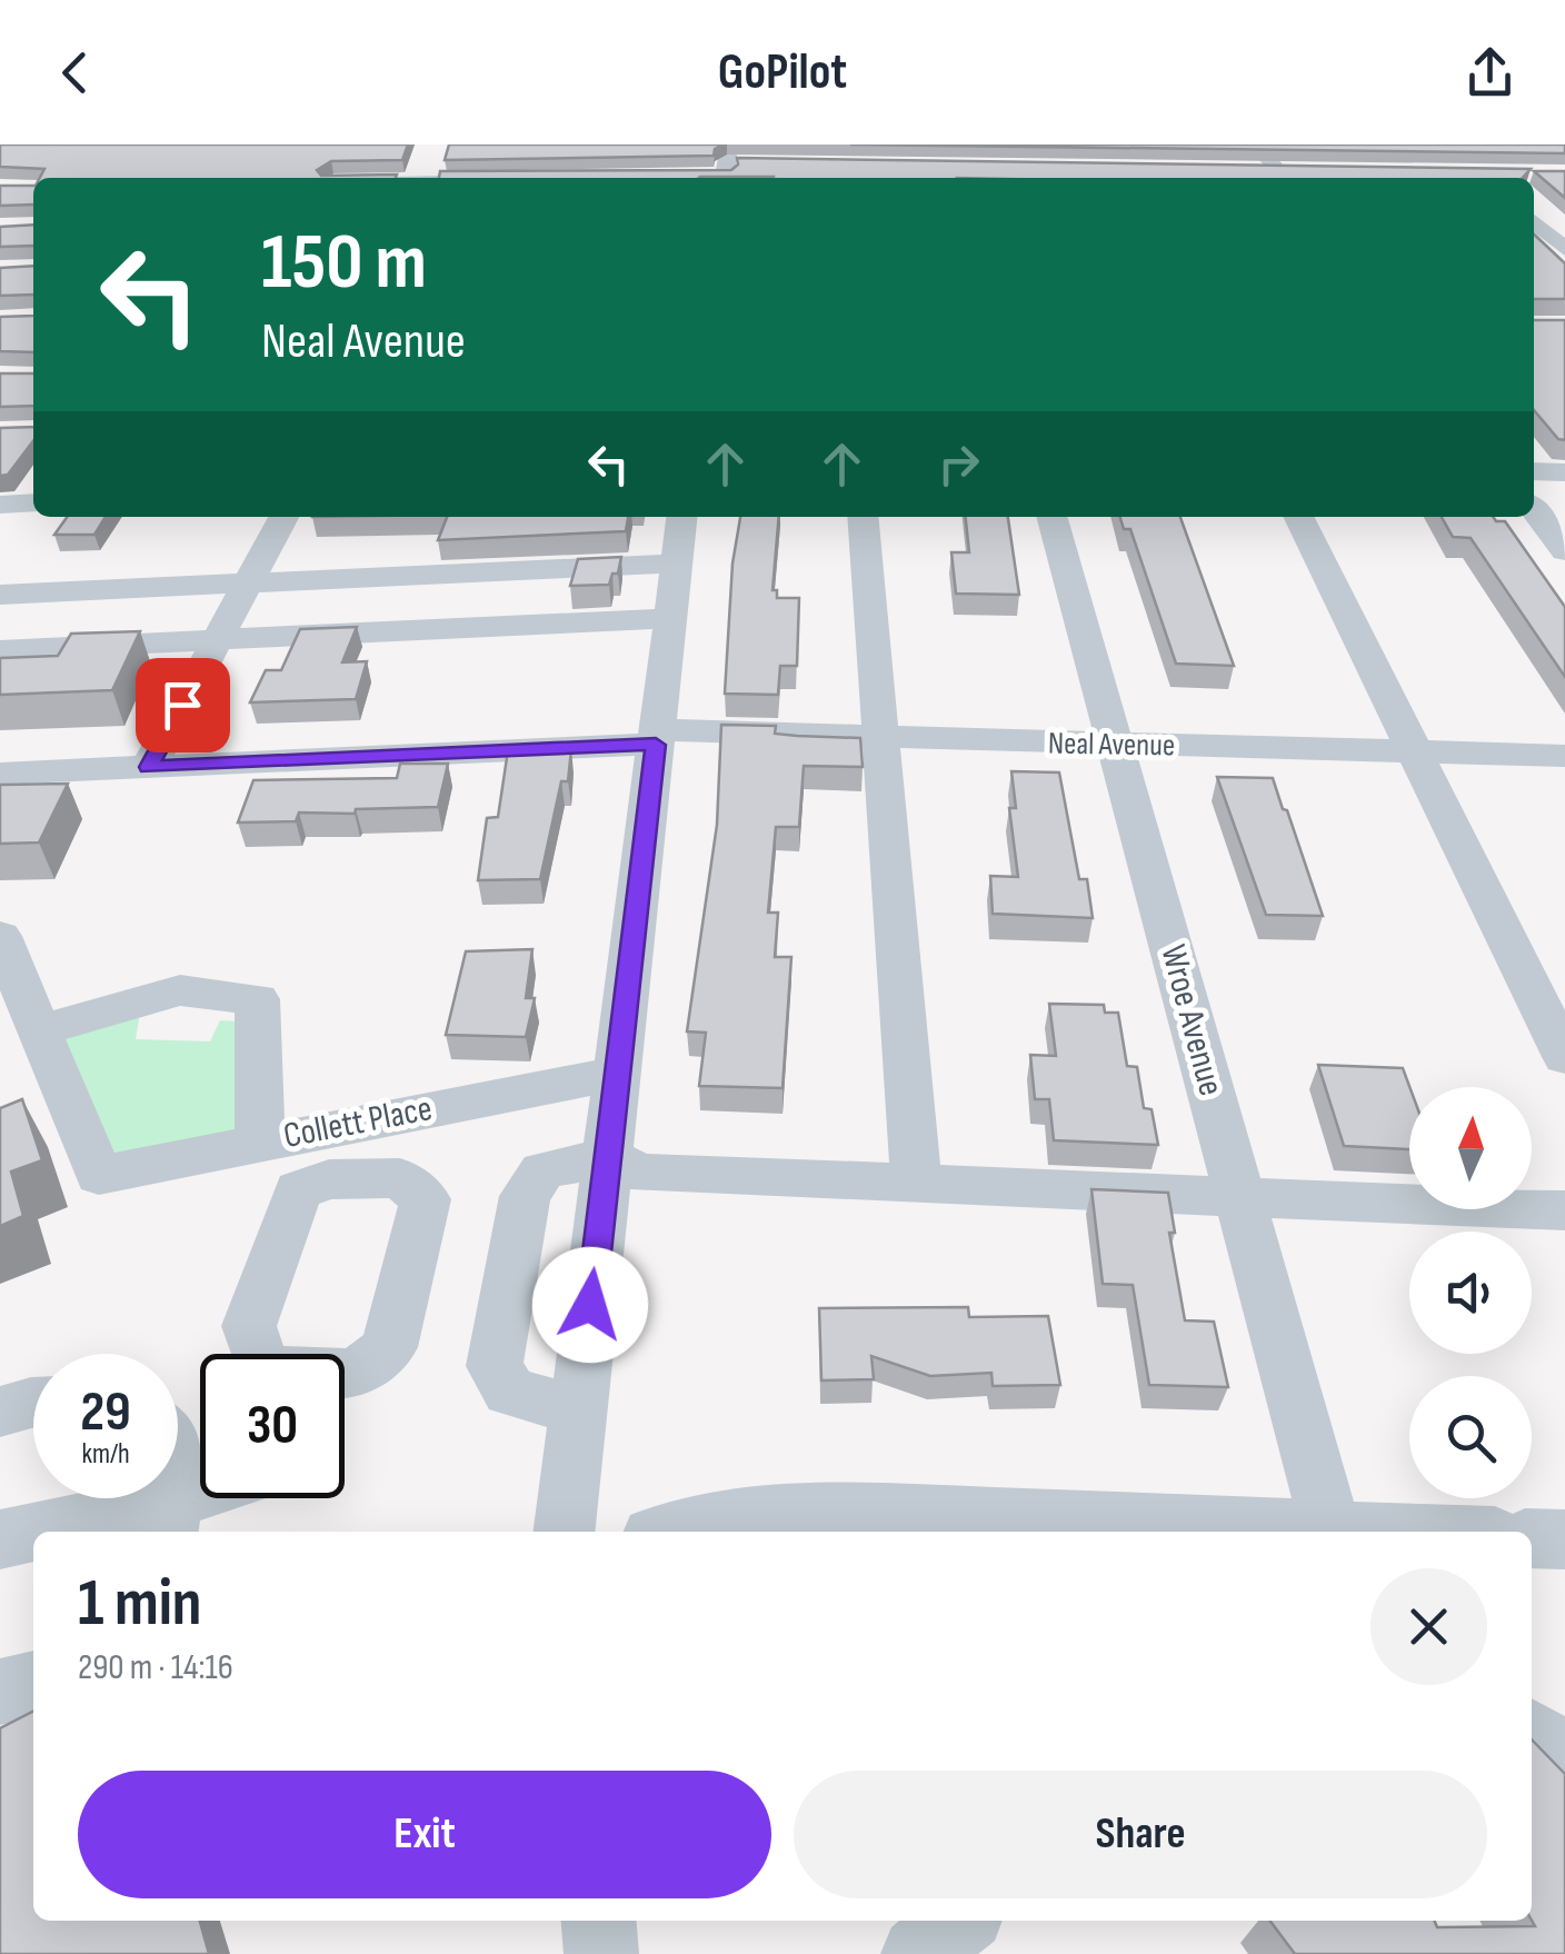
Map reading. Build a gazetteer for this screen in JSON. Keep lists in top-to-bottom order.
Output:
{
  "streets": {
    "street": ["Neal Avenue", "Wroe Avenue", "Collett Place"]
  },
  "crossings": [
    ["Neal Avenue", "Wroe Avenue"]
  ],
  "north": "top",
  "page": {
    "header": "GoPilot",
    "turn": ["150 m", "Neal Avenue"],
    "speed": "29 km/h",
    "limit": "30",
    "heading": ["1 min", "290 m · 14:16"],
    "buttons": ["Exit", "Share"]
  }
}
